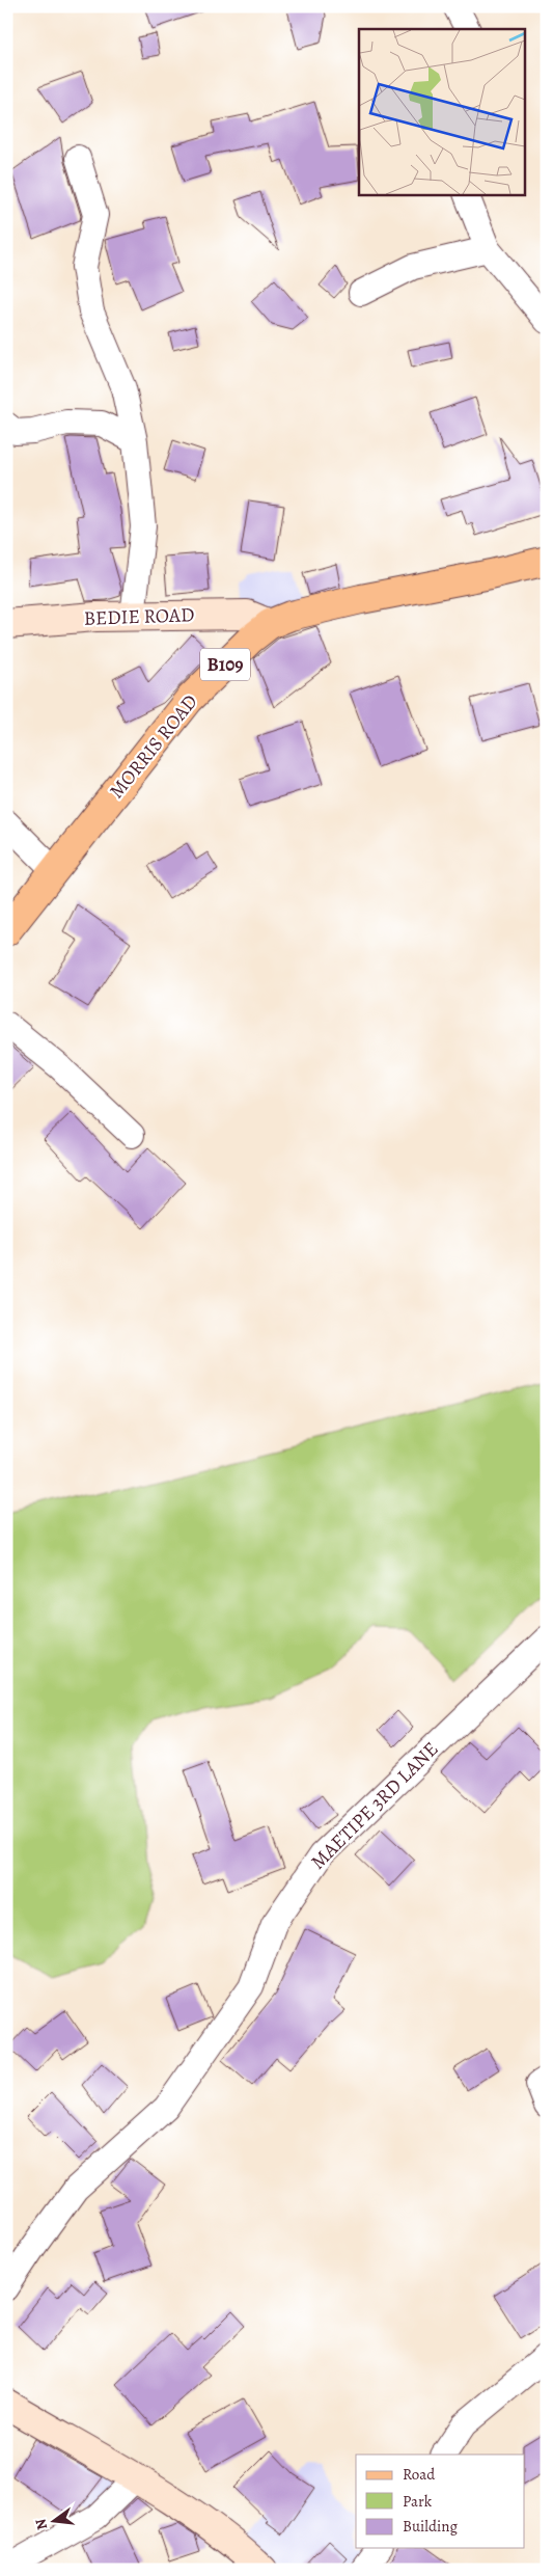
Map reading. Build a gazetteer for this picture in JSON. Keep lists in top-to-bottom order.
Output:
{
  "streets": {
    "main road": ["BEDIE ROAD", "B109", "MORRIS ROAD"],
    "street": ["MAETIPE 3RD LANE"]
  },
  "crossings": [
    ["BEDIE ROAD", "MORRIS ROAD"]
  ],
  "legend": ["Road", "Park", "Building"],
  "north": "left"
}
